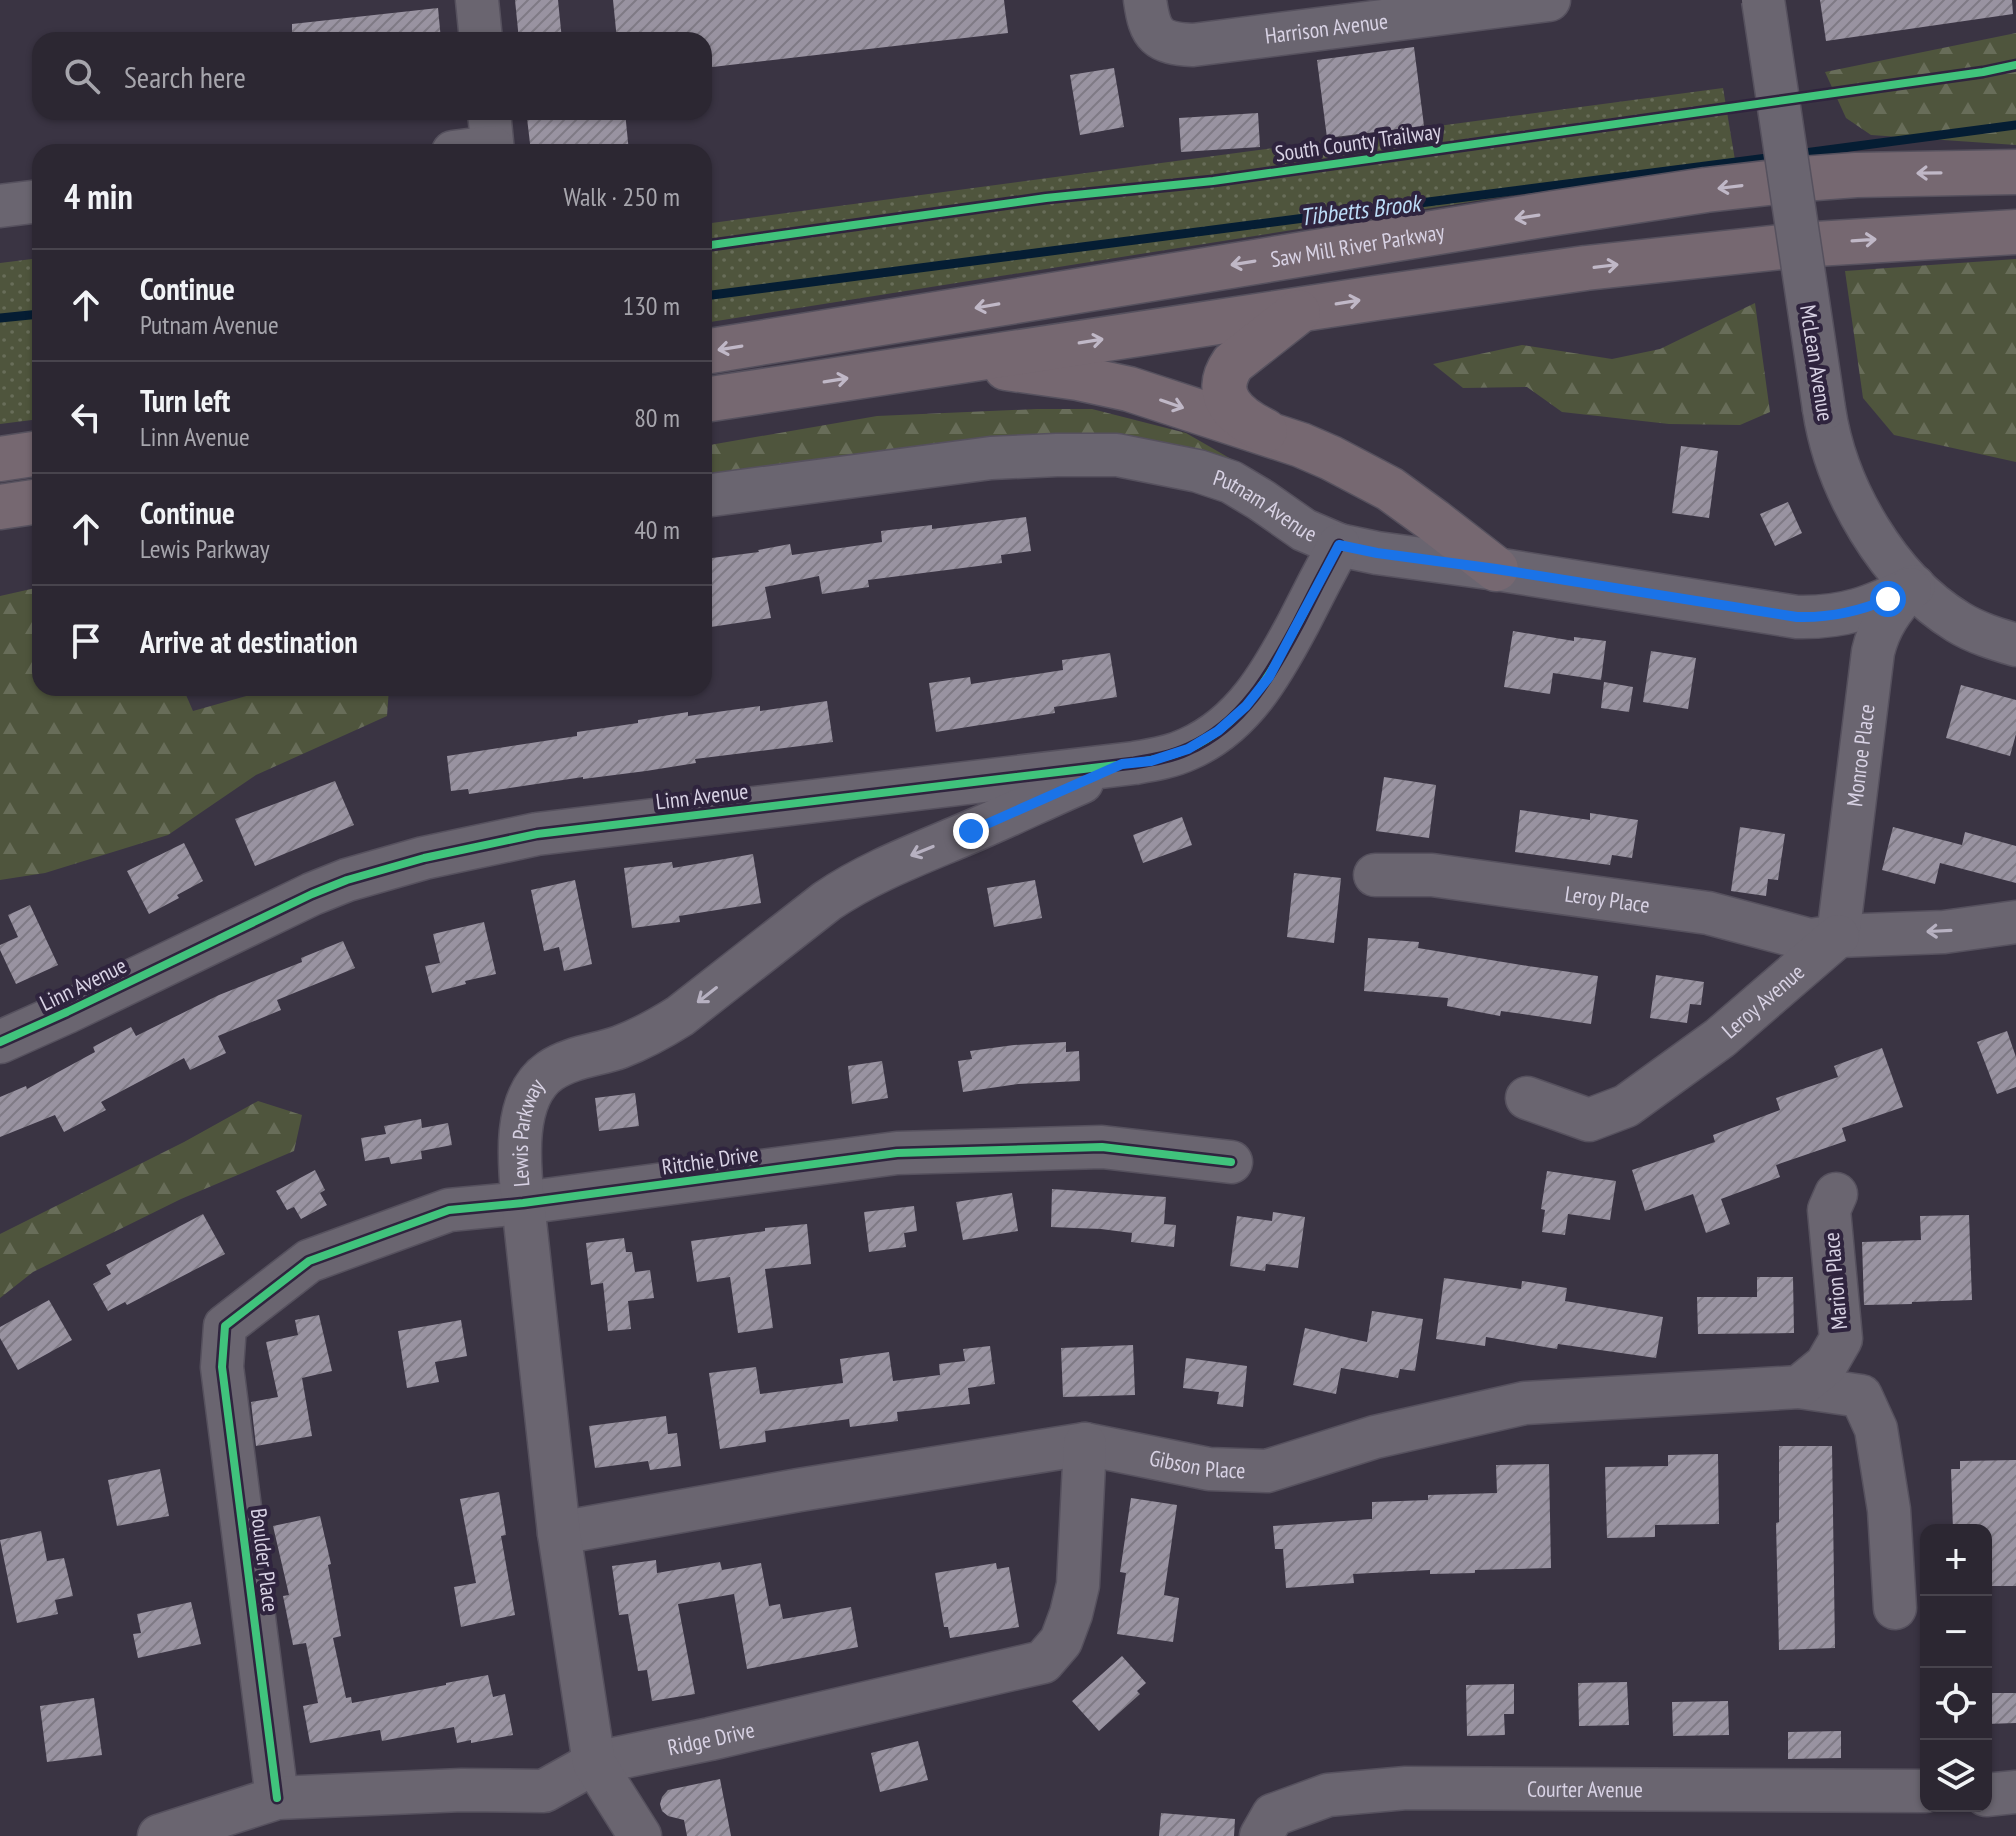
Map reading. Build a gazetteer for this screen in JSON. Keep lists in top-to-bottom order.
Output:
{
  "streets": {
    "highway": ["Saw Mill River Parkway"],
    "street": [
      "Harrison Avenue",
      "McLean Avenue",
      "Putnam Avenue",
      "Monroe Place",
      "Linn Avenue",
      "Leroy Place",
      "Leroy Avenue",
      "Lewis Parkway",
      "Ritchie Drive",
      "Marion Place",
      "Gibson Place",
      "Boulder Place",
      "Ridge Drive",
      "Courter Avenue"
    ],
    "cycle path": ["South County Trailway"]
  },
  "crossings": [
    ["McLean Avenue", "Putnam Avenue"],
    ["McLean Avenue", "Monroe Place"],
    ["Putnam Avenue", "Monroe Place"],
    ["Putnam Avenue", "Linn Avenue"],
    ["Monroe Place", "Leroy Place"],
    ["Monroe Place", "Leroy Avenue"],
    ["Linn Avenue", "Lewis Parkway"],
    ["Leroy Place", "Leroy Avenue"],
    ["Lewis Parkway", "Ritchie Drive"],
    ["Lewis Parkway", "Gibson Place"],
    ["Lewis Parkway", "Ridge Drive"],
    ["Ritchie Drive", "Boulder Place"],
    ["Marion Place", "Gibson Place"],
    ["Gibson Place", "Ridge Drive"],
    ["Boulder Place", "Ridge Drive"]
  ],
  "one_way": ["Lewis Parkway"],
  "water": ["Tibbetts Brook"],
  "page": {
    "search": "Search here",
    "heading": ["4 min", "Walk · 250 m"],
    "list": [
      ["Continue", "Putnam Avenue", "130 m"],
      ["Turn left", "Linn Avenue", "80 m"],
      ["Continue", "Lewis Parkway", "40 m"],
      "Arrive at destination"
    ],
    "map_buttons": ["+", "−"]
  }
}
